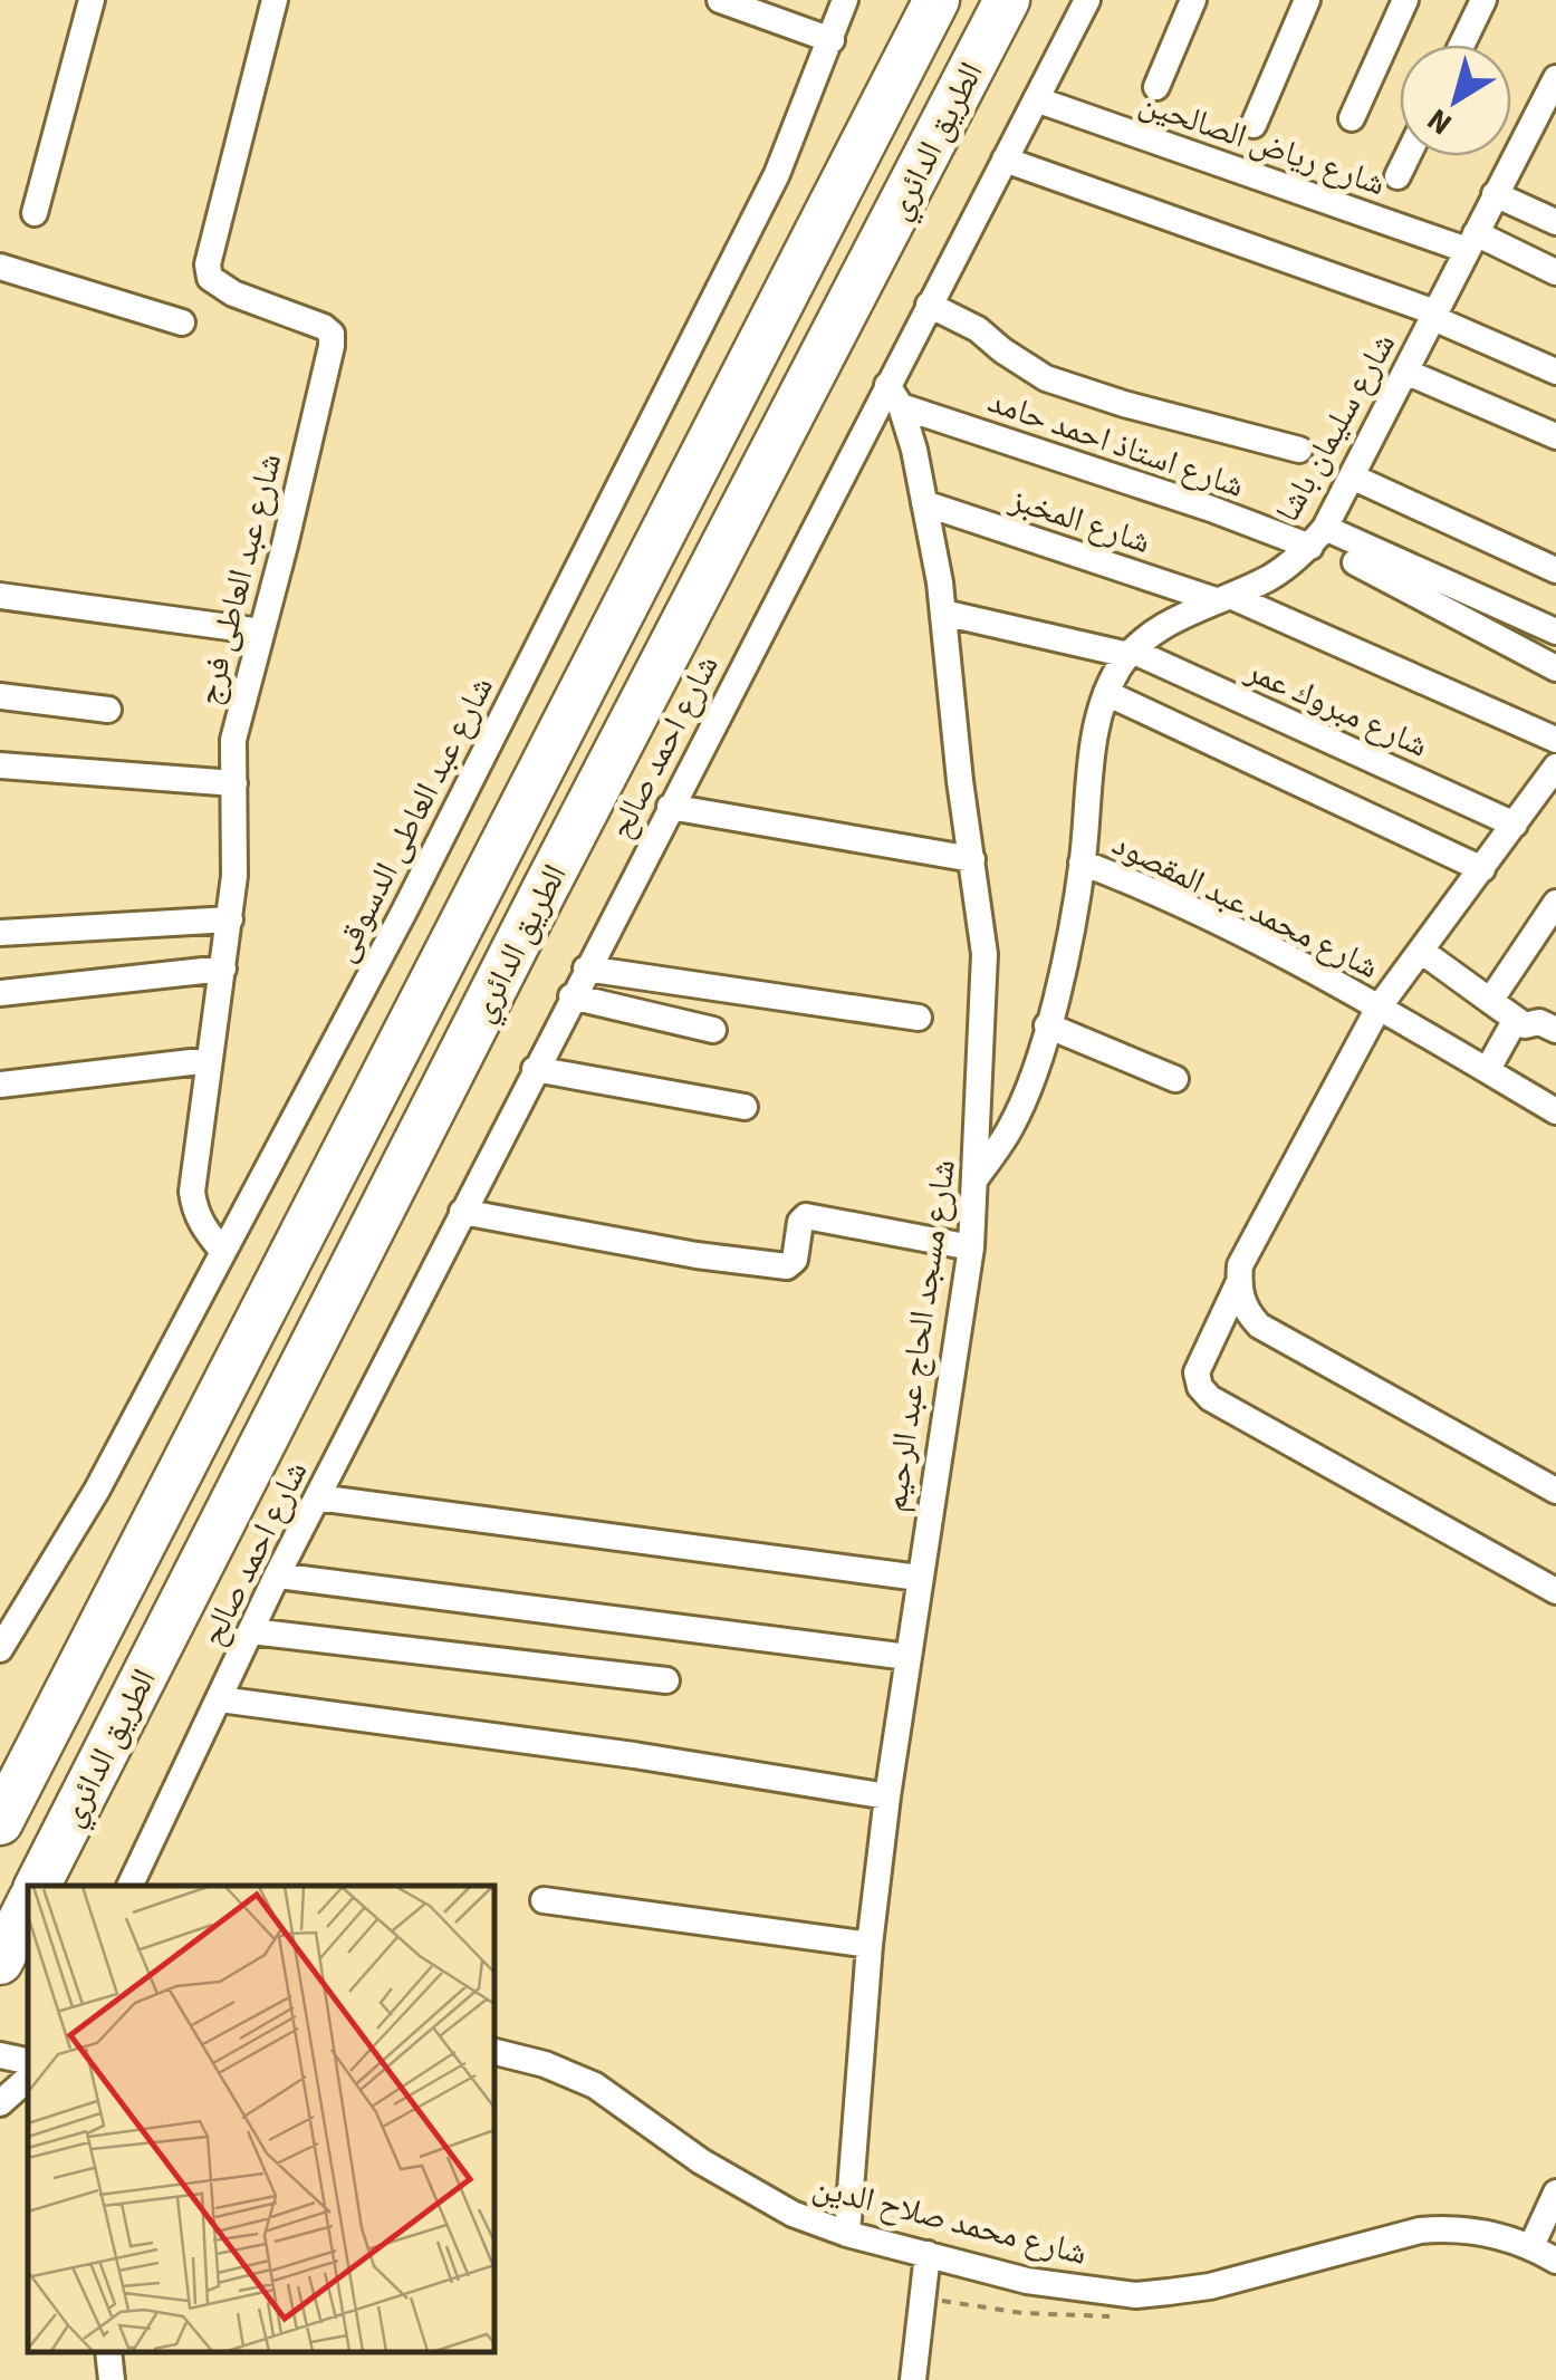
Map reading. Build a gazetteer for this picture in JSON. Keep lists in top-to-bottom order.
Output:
{
  "streets": {
    "highway": ["الطريق الدائري"],
    "street": [
      "شارع رياض الصالحين",
      "شارع سليمان باشا",
      "شارع استاذ احمد حامد",
      "شارع المخبز",
      "شارع عبد العاطى فرج",
      "شارع مبروك عمر",
      "شارع احمد صالح",
      "شارع عبد العاطى الدسوقى",
      "شارع محمد عبد المقصود",
      "شارع مسجد الحاج عبد الرحيم",
      "شارع محمد صلاح الدين"
    ]
  },
  "crossings": [
    ["شارع رياض الصالحين", "شارع سليمان باشا"],
    ["شارع رياض الصالحين", "شارع احمد صالح"],
    ["شارع سليمان باشا", "شارع استاذ احمد حامد"],
    ["شارع سليمان باشا", "شارع المخبز"],
    ["شارع سليمان باشا", "شارع مبروك عمر"],
    ["شارع سليمان باشا", "شارع محمد عبد المقصود"],
    ["شارع سليمان باشا", "شارع مسجد الحاج عبد الرحيم"],
    ["شارع استاذ احمد حامد", "شارع احمد صالح"],
    ["شارع استاذ احمد حامد", "شارع مسجد الحاج عبد الرحيم"],
    ["شارع المخبز", "شارع مسجد الحاج عبد الرحيم"],
    ["شارع عبد العاطى فرج", "شارع عبد العاطى الدسوقى"],
    ["شارع مبروك عمر", "شارع مسجد الحاج عبد الرحيم"],
    ["شارع احمد صالح", "شارع مسجد الحاج عبد الرحيم"],
    ["شارع مسجد الحاج عبد الرحيم", "شارع محمد صلاح الدين"]
  ],
  "north": "bottom left"
}
